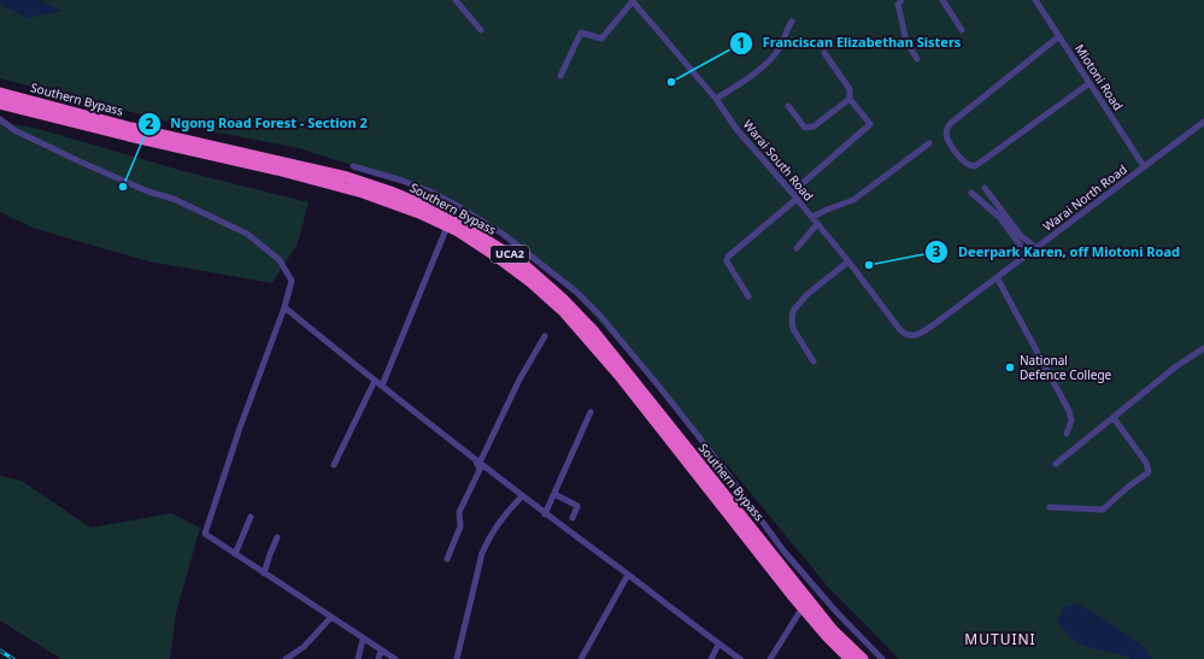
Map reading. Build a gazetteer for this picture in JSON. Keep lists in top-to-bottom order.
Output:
{
  "streets": {
    "highway": ["Southern Bypass", "UCA2"],
    "street": ["Miotoni Road", "Warai South Road", "Warai North Road"]
  },
  "crossings": [
    ["Miotoni Road", "Warai North Road"],
    ["Warai South Road", "Warai North Road"]
  ],
  "districts": ["MUTUINI"],
  "places": [
    "Franciscan Elizabethan Sisters",
    "Ngong Road Forest - Section 2",
    "Deerpark Karen, off Miotoni Road",
    "National Defence College"
  ]
}
